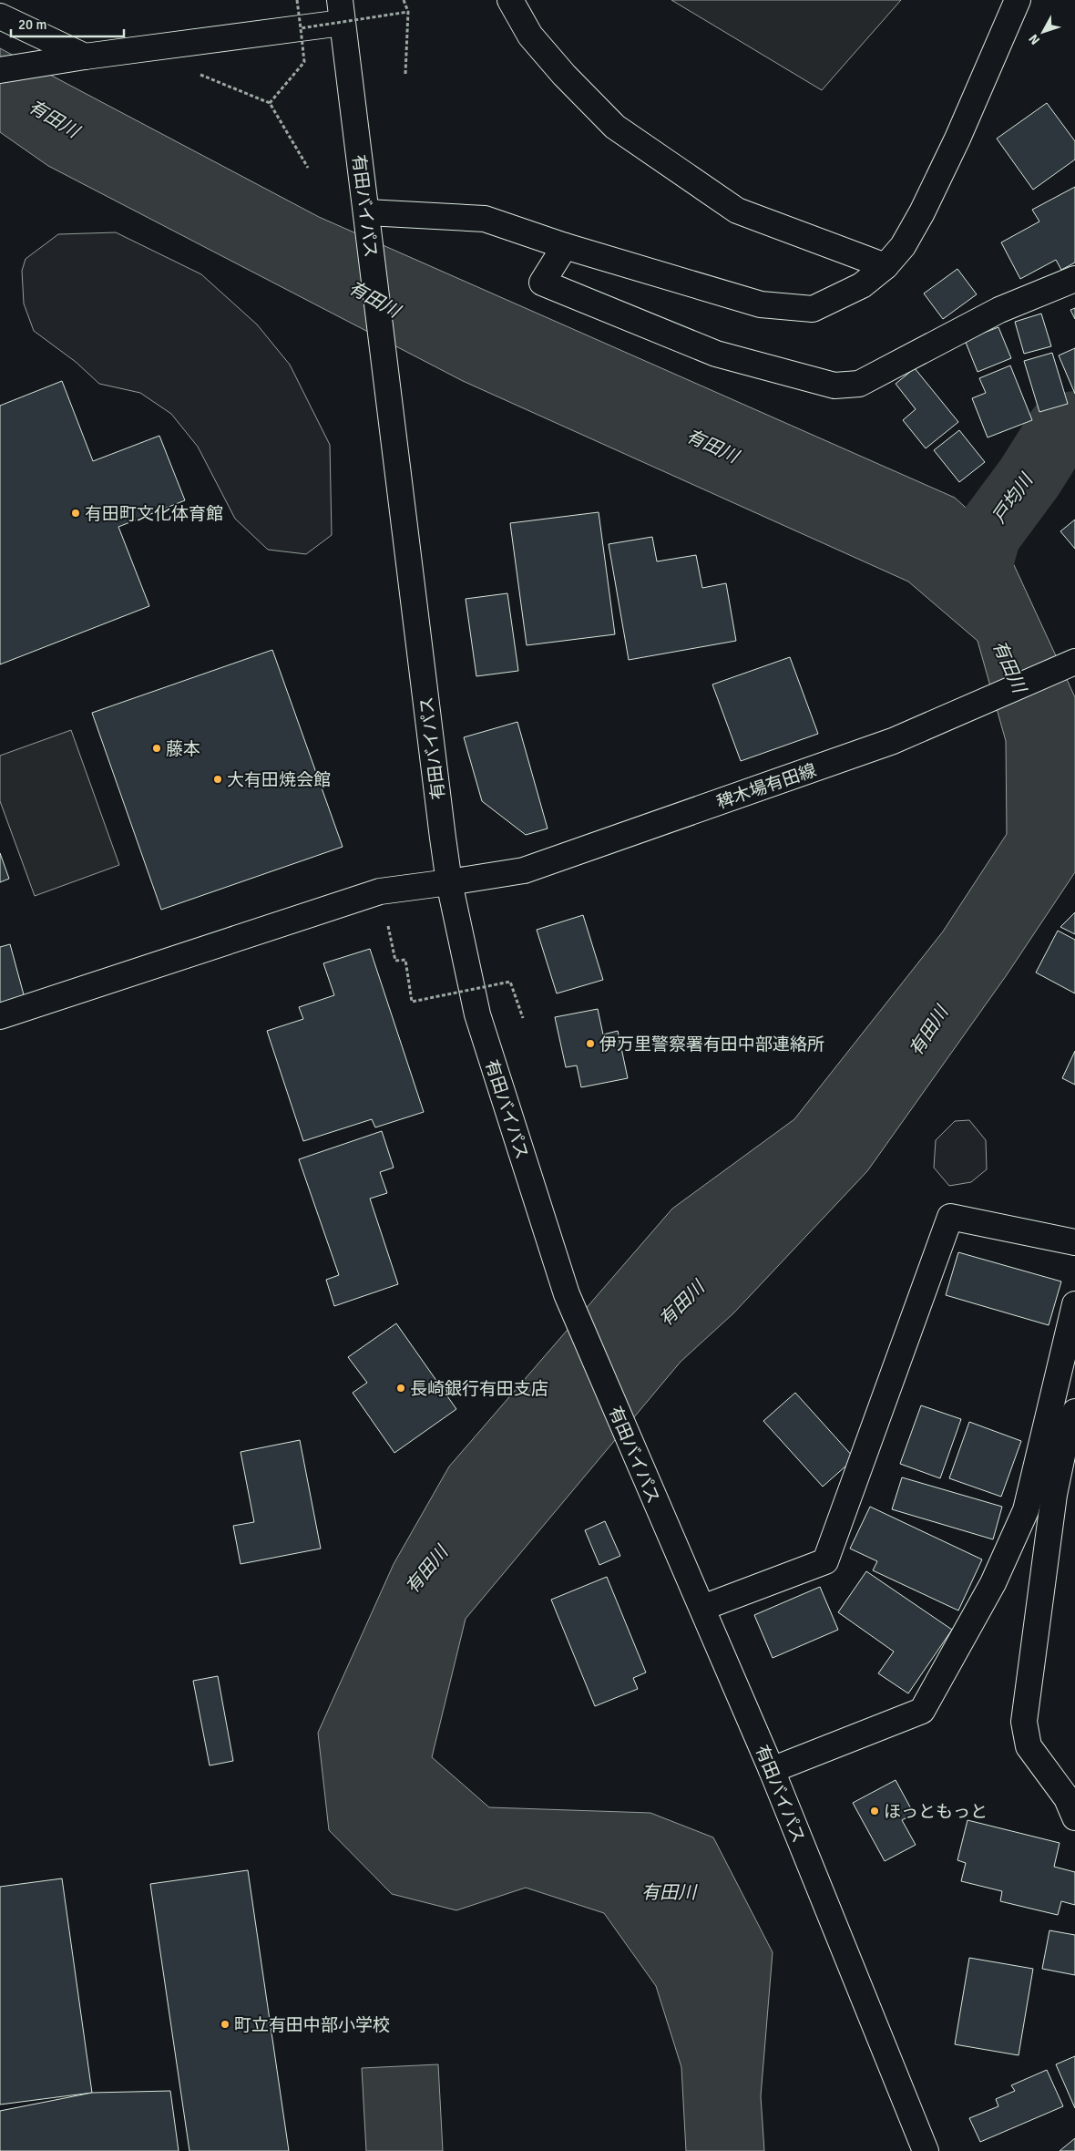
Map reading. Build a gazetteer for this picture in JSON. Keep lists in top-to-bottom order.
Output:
{
  "streets": {
    "main road": ["有田バイパス", "稗木場有田線"]
  },
  "crossings": [
    ["有田バイパス", "稗木場有田線"]
  ],
  "water": ["有田川", "戸均川"],
  "places": [
    "有田町文化体育館",
    "藤本",
    "大有田焼会館",
    "伊万里警察署有田中部連絡所",
    "長崎銀行有田支店",
    "ほっともっと",
    "町立有田中部小学校"
  ],
  "scale_bar": "20 m",
  "north": "bottom left"
}
